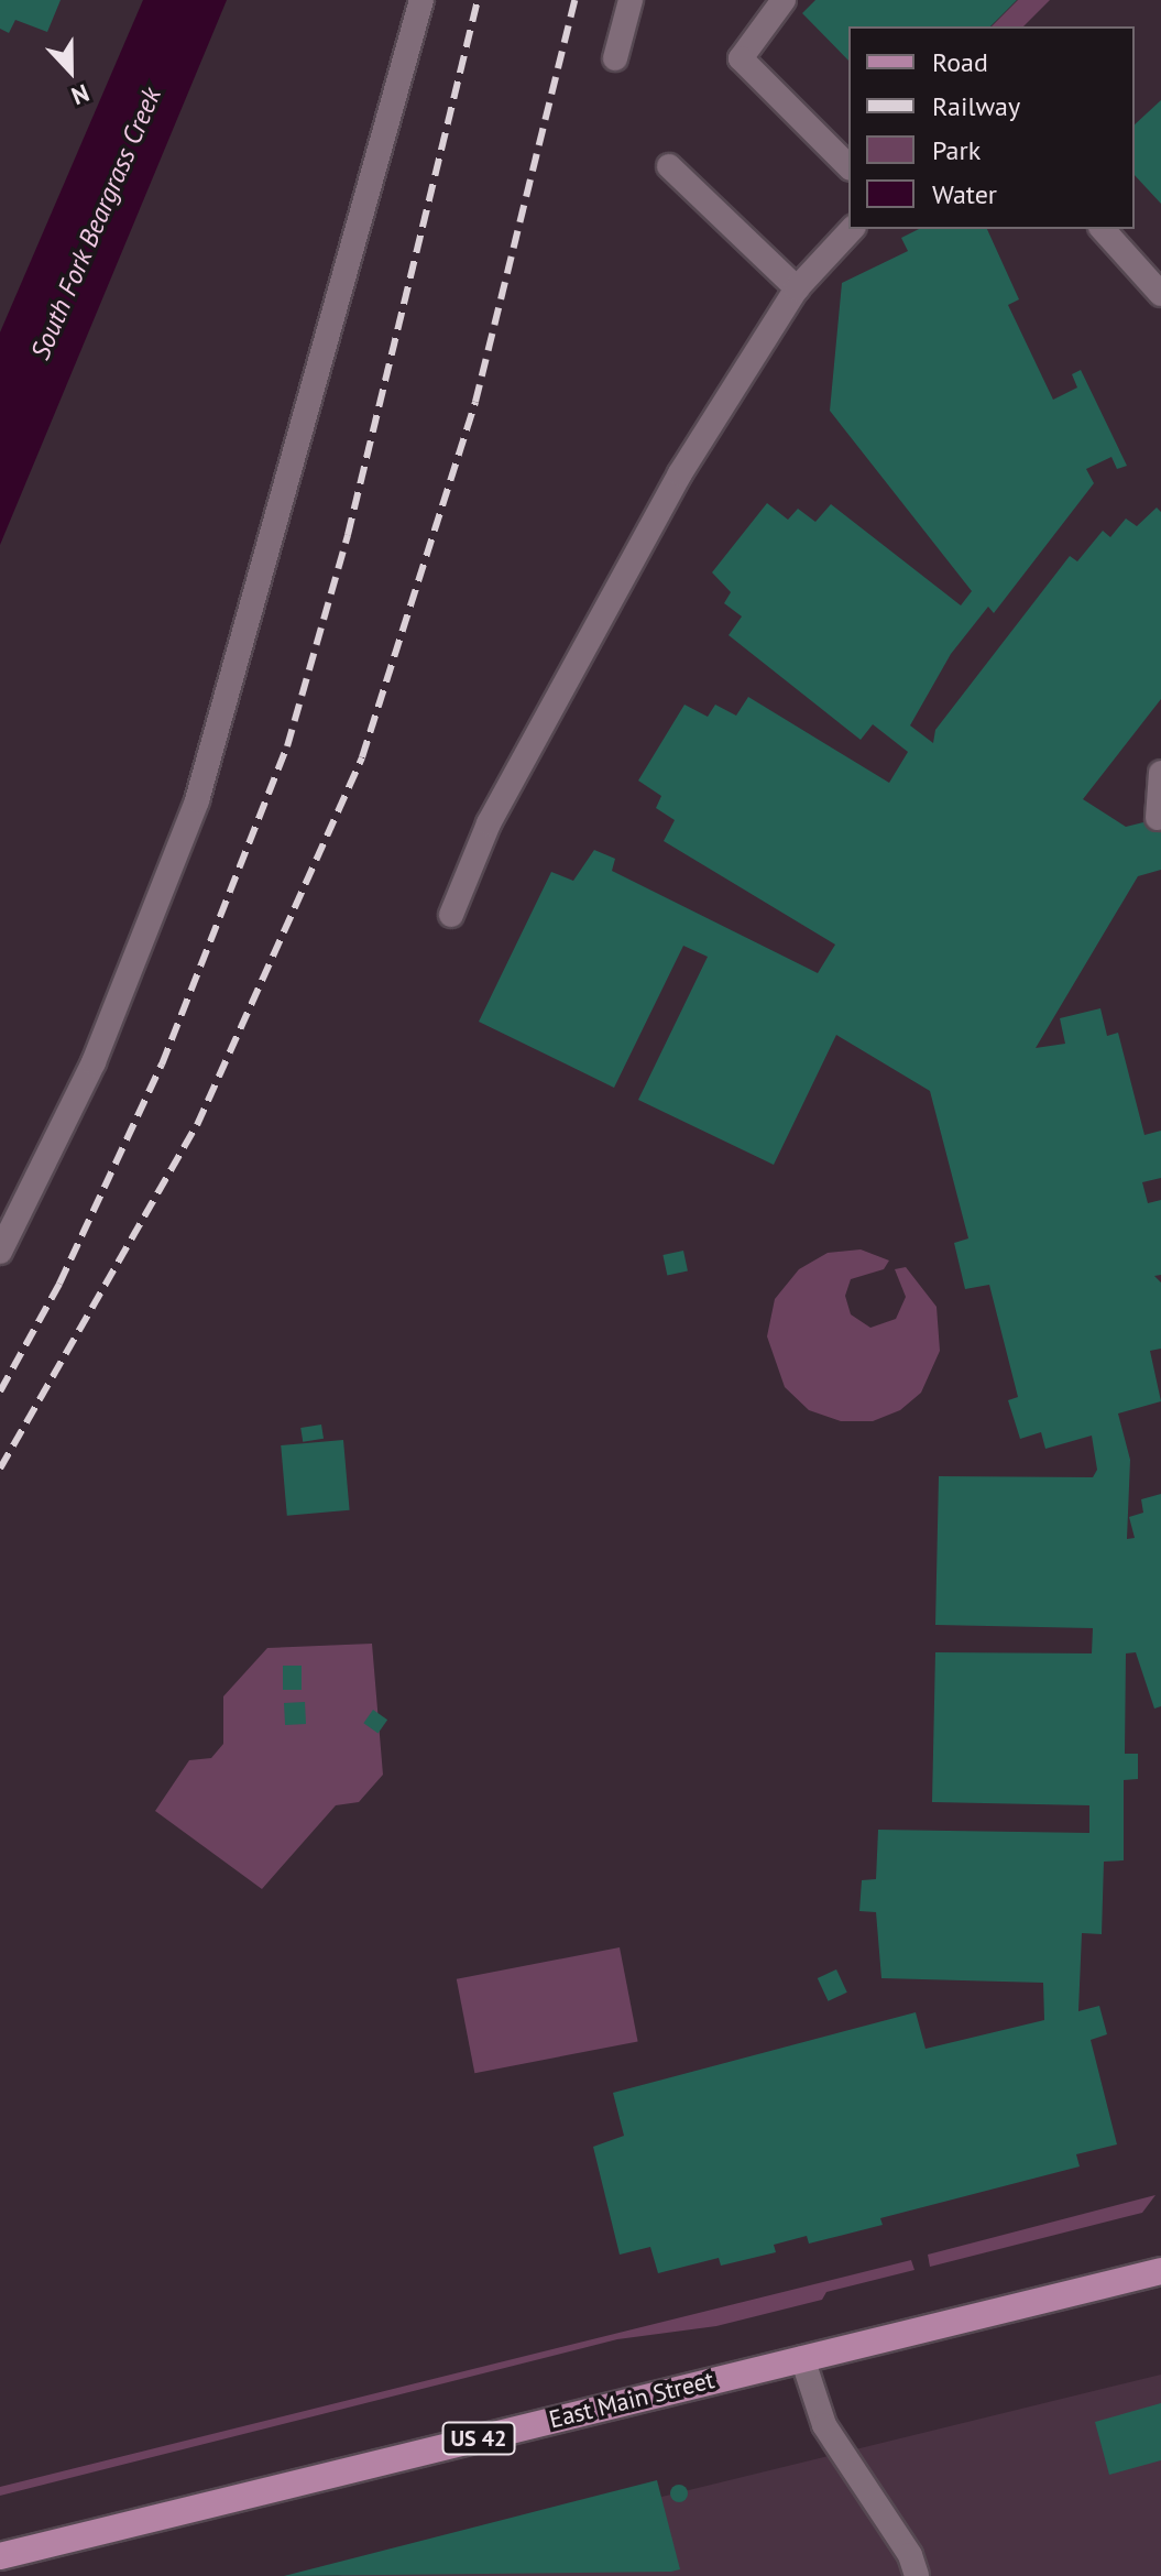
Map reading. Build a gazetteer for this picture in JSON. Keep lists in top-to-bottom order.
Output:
{
  "streets": {
    "main road": ["East Main Street", "US 42"]
  },
  "water": ["South Fork Beargrass Creek"],
  "legend": [
    "Road",
    "Railway",
    "Park",
    "Water"
  ],
  "north": "bottom"
}
